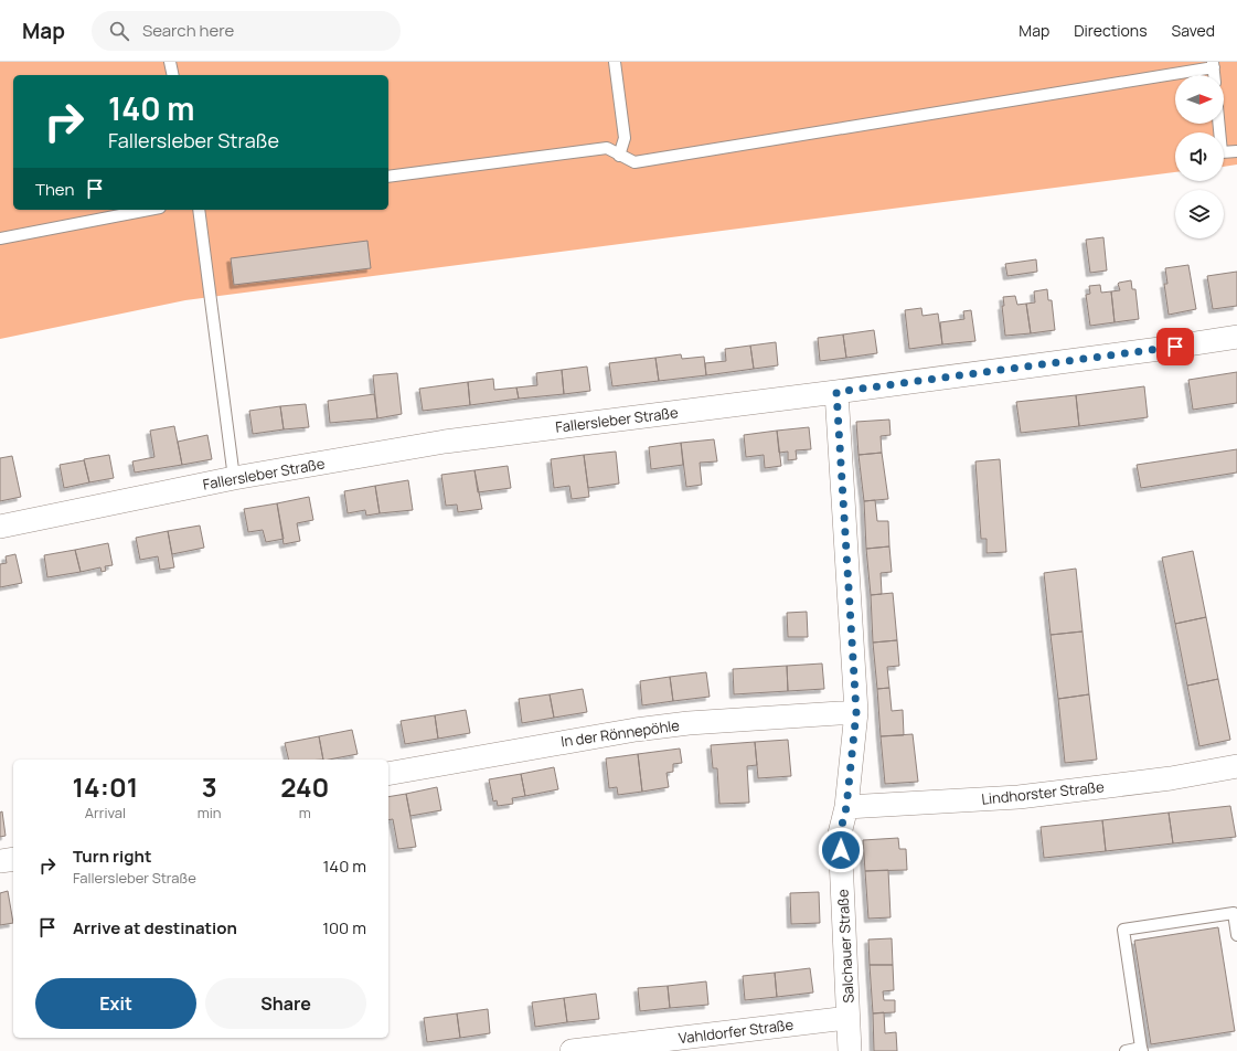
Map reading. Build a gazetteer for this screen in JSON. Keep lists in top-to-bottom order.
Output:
{
  "streets": {
    "street": [
      "Fallersleber Straße",
      "In der Rönnepöhle",
      "Lindhorster Straße",
      "Salchauer Straße",
      "Vahldorfer Straße"
    ]
  },
  "crossings": [
    ["Fallersleber Straße", "Salchauer Straße"],
    ["In der Rönnepöhle", "Salchauer Straße"],
    ["Lindhorster Straße", "Salchauer Straße"],
    ["Salchauer Straße", "Vahldorfer Straße"]
  ],
  "north": "right",
  "page": {
    "header": "Map",
    "search": "Search here",
    "nav": ["Map", "Directions", "Saved"],
    "turn": ["140 m", "Fallersleber Straße"],
    "then": "Then",
    "eta": [
      "14:01",
      "Arrival",
      "3",
      "min",
      "240",
      "m"
    ],
    "list": [
      {
        "name": "Turn right",
        "note": "Fallersleber Straße",
        "value": "140 m"
      },
      {
        "name": "Arrive at destination",
        "value": "100 m"
      }
    ],
    "buttons": ["Exit", "Share"]
  }
}
